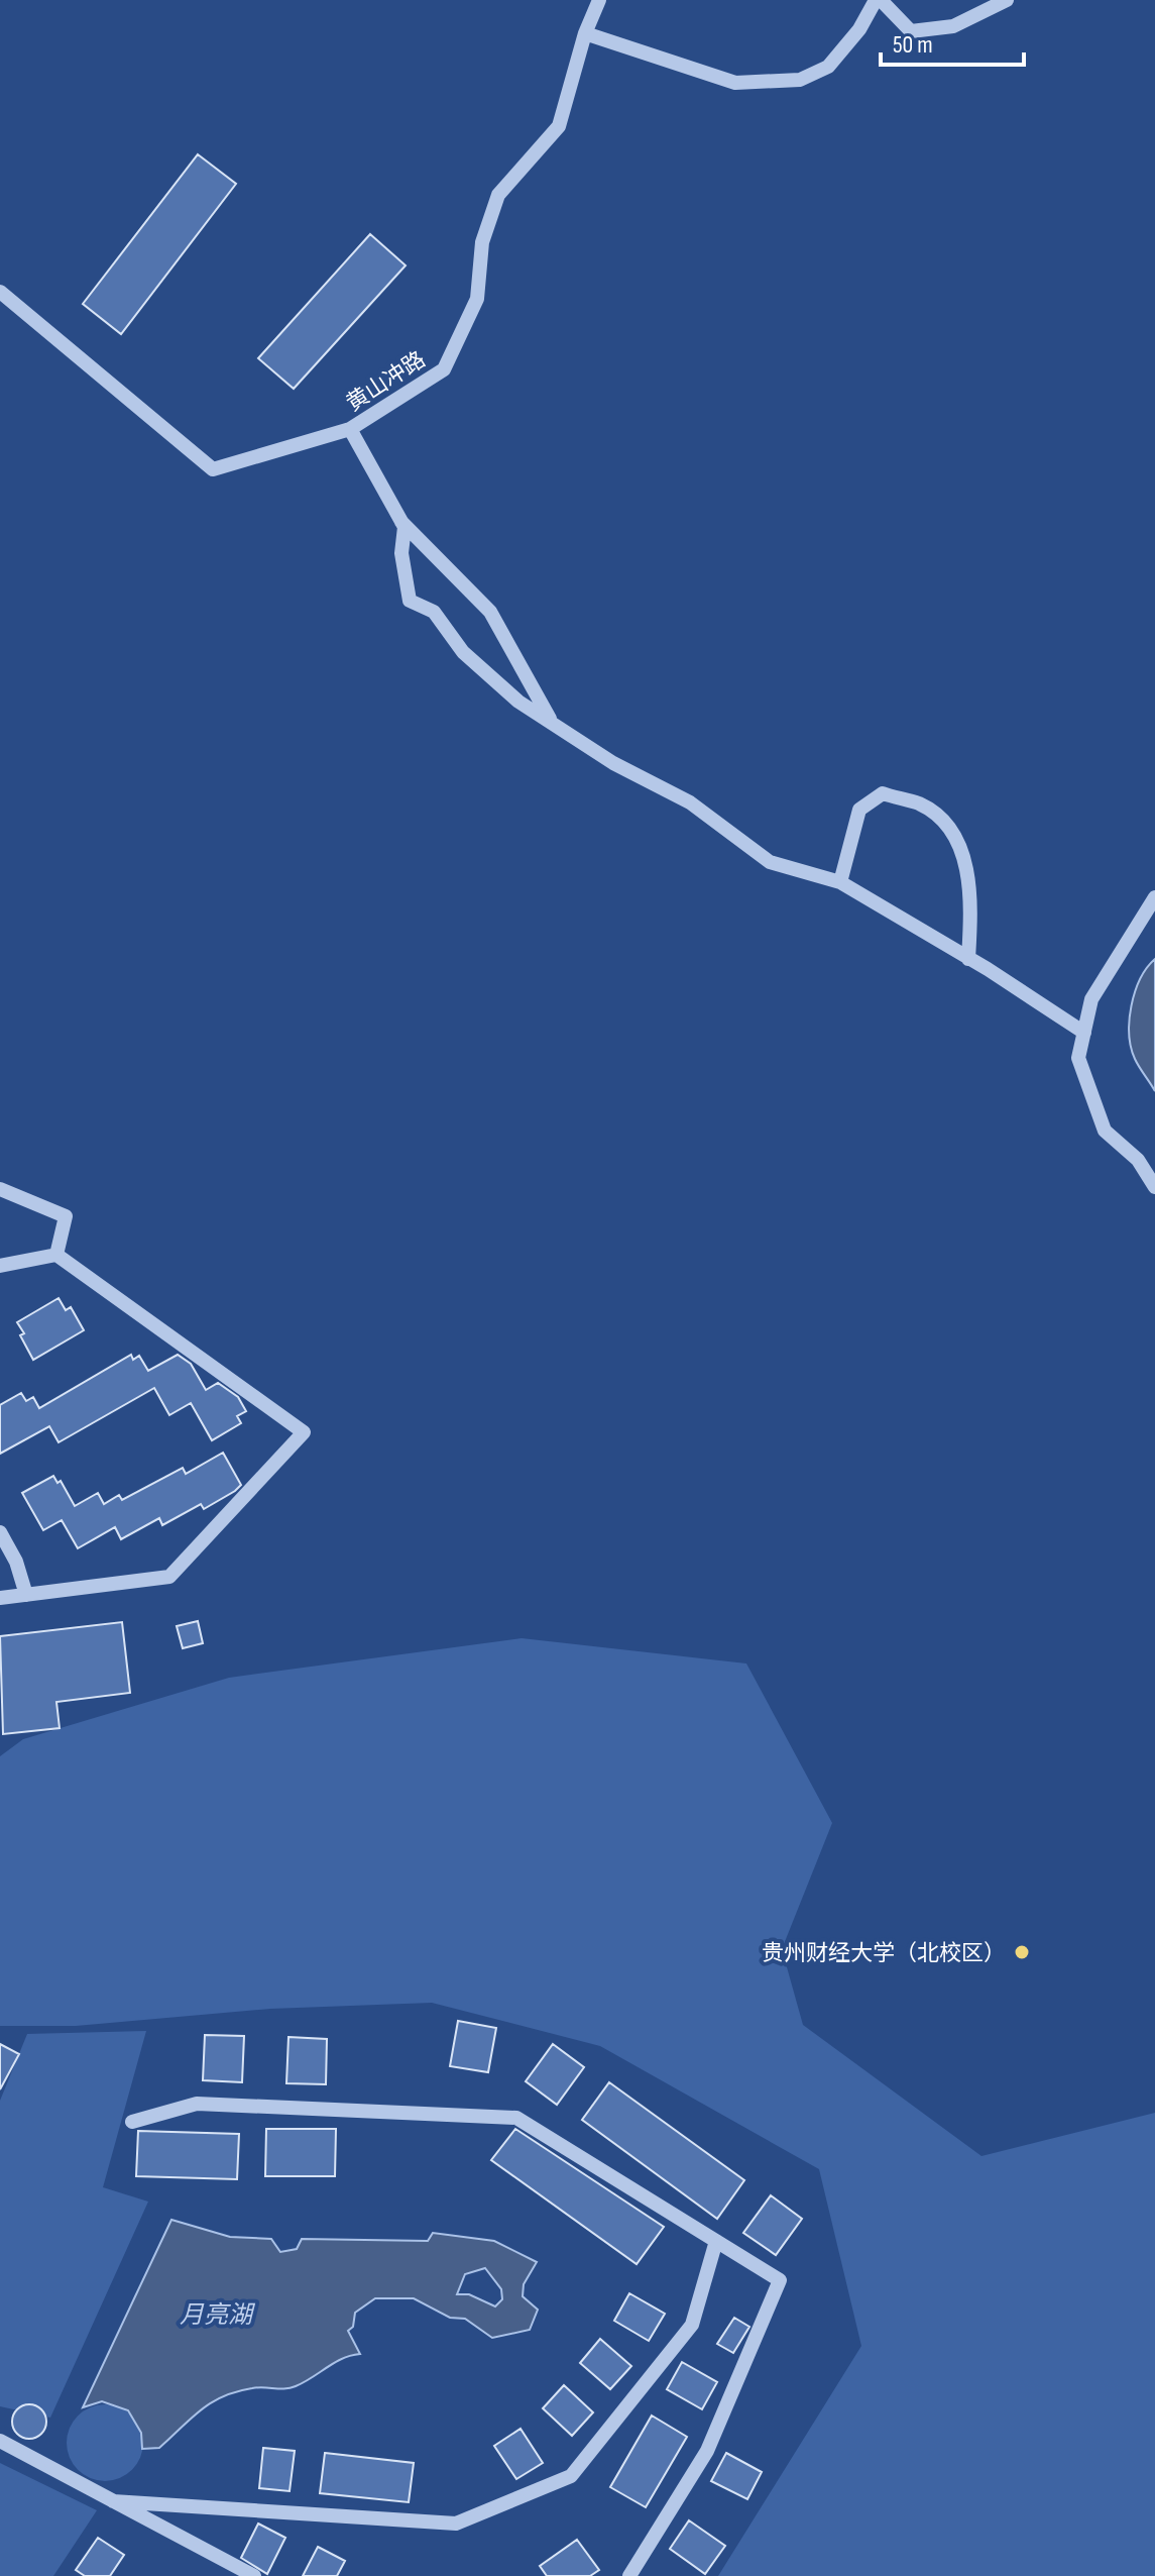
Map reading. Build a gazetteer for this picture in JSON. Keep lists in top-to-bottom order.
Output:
{
  "streets": {
    "street": ["黄山冲路"]
  },
  "water": ["月亮湖"],
  "places": ["贵州财经大学（北校区）"],
  "scale_bar": "50 m"
}
